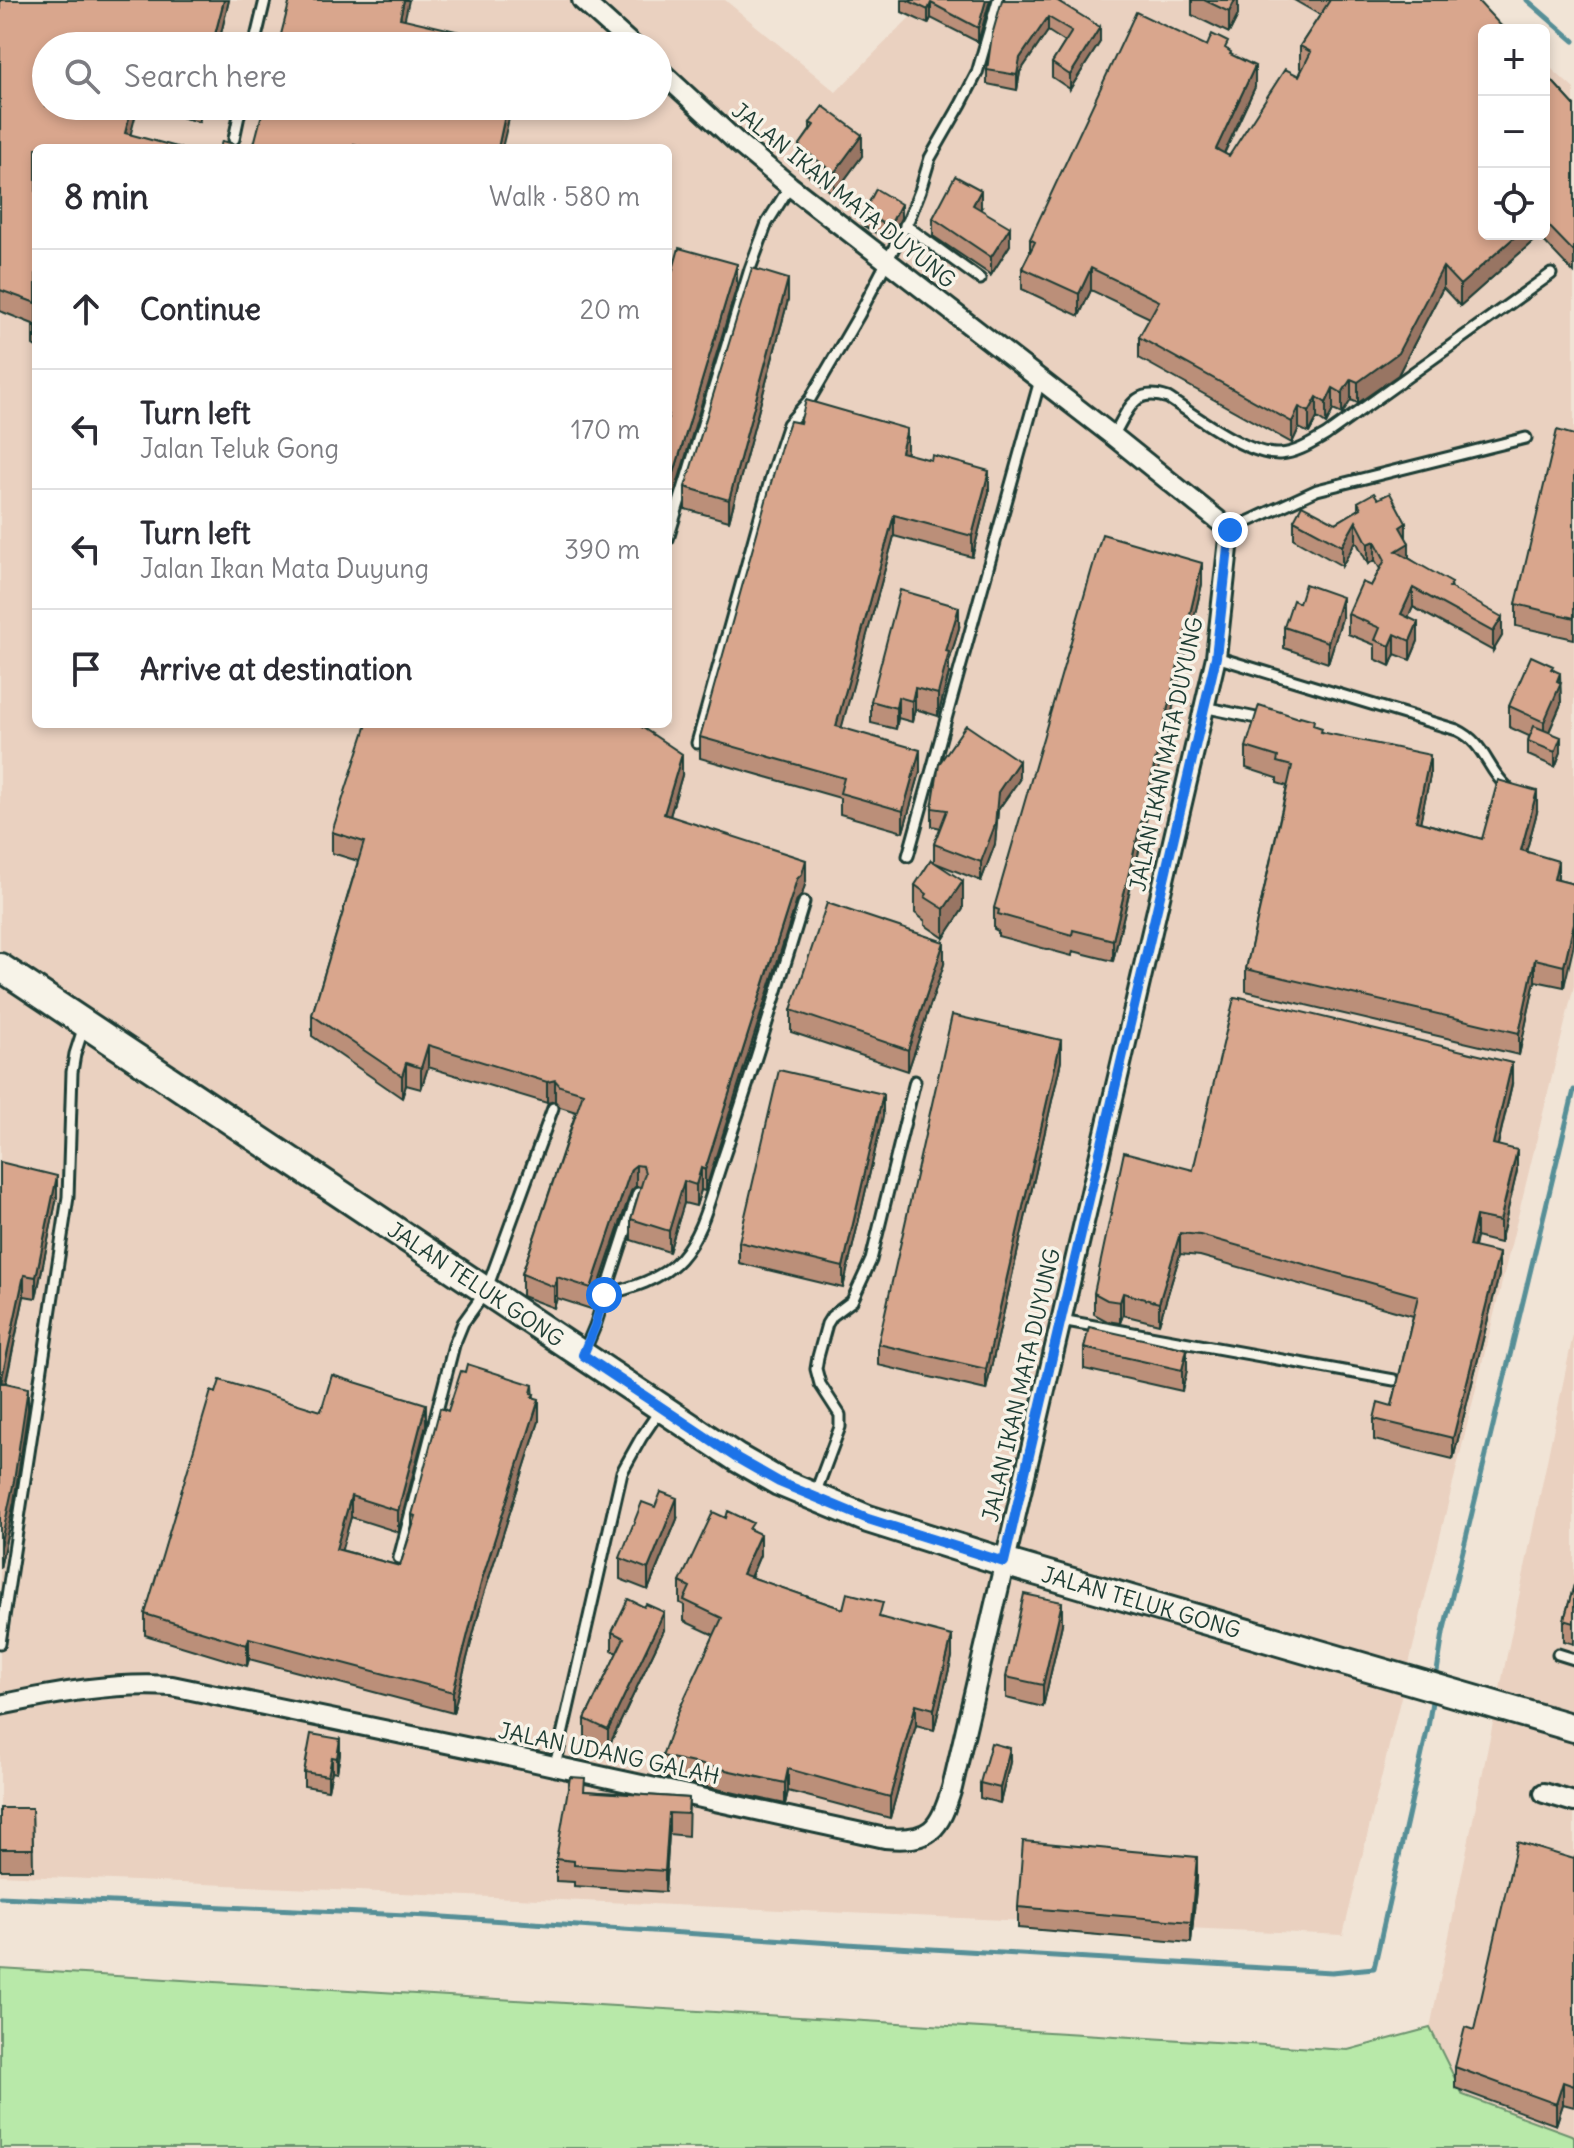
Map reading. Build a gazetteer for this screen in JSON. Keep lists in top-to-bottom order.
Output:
{
  "streets": {
    "street": ["JALAN IKAN MATA DUYUNG", "JALAN TELUK GONG", "JALAN UDANG GALAH"]
  },
  "crossings": [
    ["JALAN IKAN MATA DUYUNG", "JALAN TELUK GONG"],
    ["JALAN IKAN MATA DUYUNG", "JALAN UDANG GALAH"],
    ["JALAN TELUK GONG", "JALAN UDANG GALAH"]
  ],
  "page": {
    "map_buttons": ["+", "−"],
    "search": "Search here",
    "heading": ["8 min", "Walk · 580 m"],
    "list": [
      ["Continue", "20 m"],
      ["Turn left", "Jalan Teluk Gong", "170 m"],
      ["Turn left", "Jalan Ikan Mata Duyung", "390 m"],
      "Arrive at destination"
    ]
  }
}
